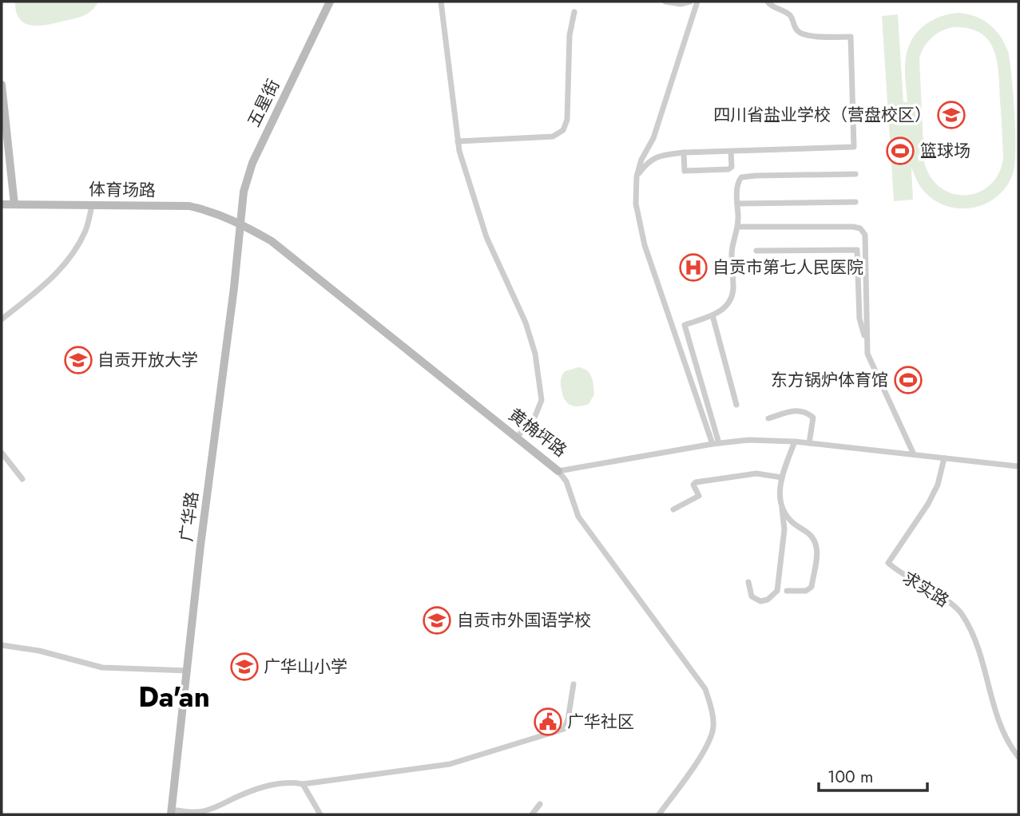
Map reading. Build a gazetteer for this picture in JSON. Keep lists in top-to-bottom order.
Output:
{
  "streets": {
    "main road": [
      "五星街",
      "体育场路",
      "黄桷坪路",
      "广华路"
    ],
    "street": ["求实路"]
  },
  "crossings": [
    ["五星街", "体育场路"],
    ["五星街", "黄桷坪路"],
    ["五星街", "广华路"],
    ["体育场路", "黄桷坪路"],
    ["体育场路", "广华路"],
    ["黄桷坪路", "广华路"],
    ["黄桷坪路", "求实路"]
  ],
  "districts": ["Da'an"],
  "places": {
    "school or university": [
      "四川省盐业学校（营盘校区）",
      "自贡开放大学",
      "自贡市外国语学校",
      "广华山小学"
    ],
    "sports": ["篮球场", "东方锅炉体育馆"],
    "hospital": ["自贡市第七人民医院"],
    "public building": ["广华社区"]
  },
  "scale_bar": "100 m"
}
